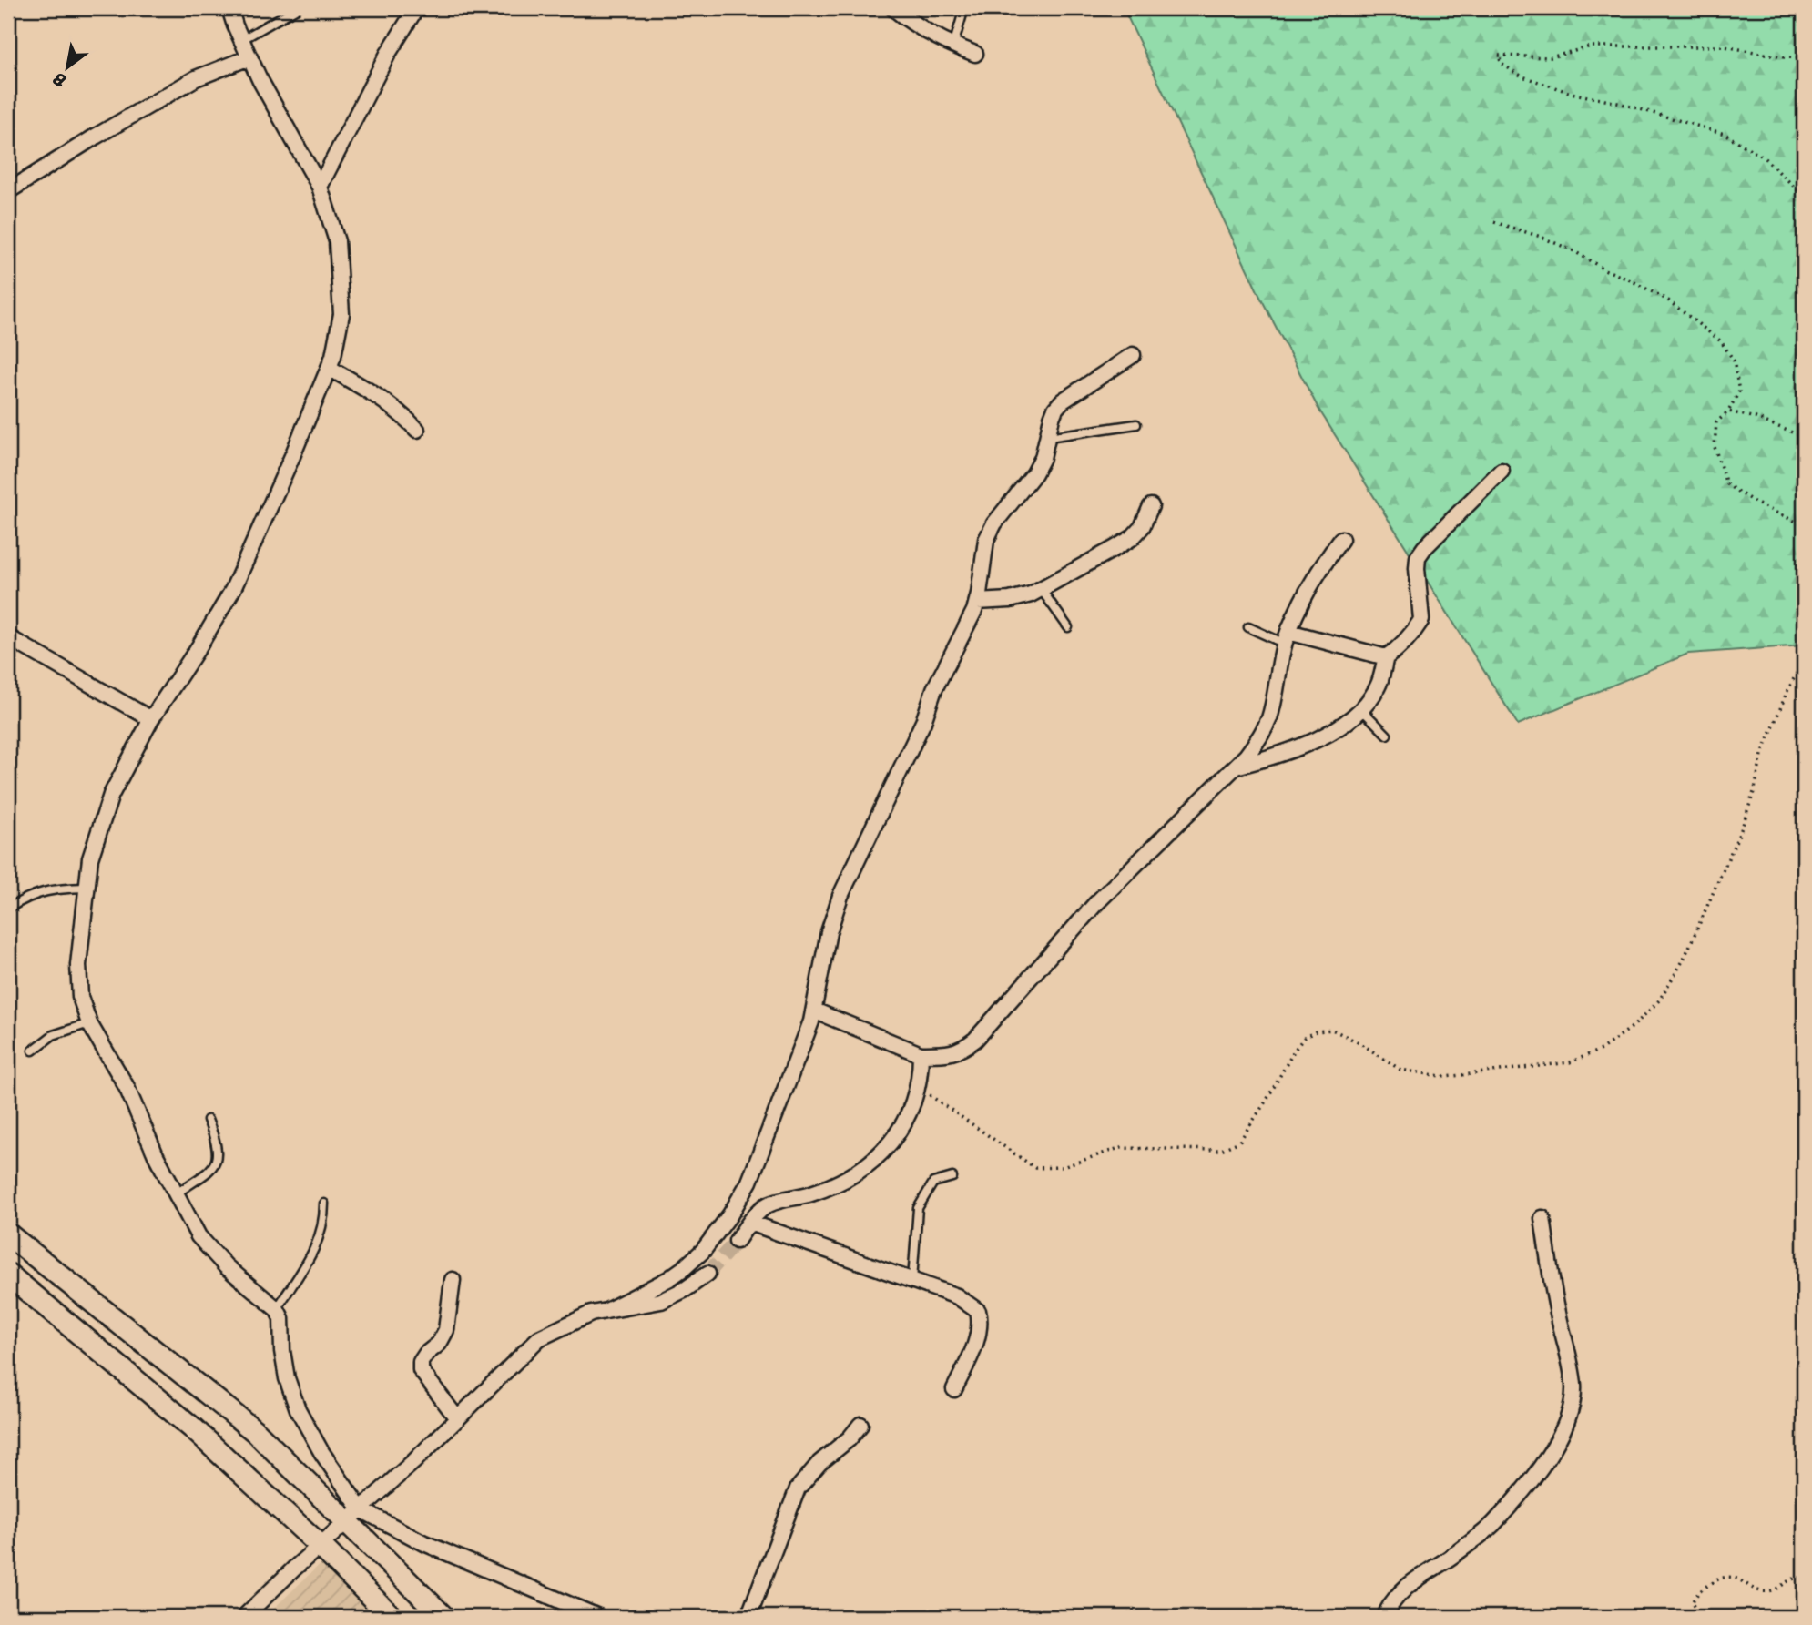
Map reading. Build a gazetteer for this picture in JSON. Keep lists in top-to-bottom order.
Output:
{
  "north": "bottom left"
}
